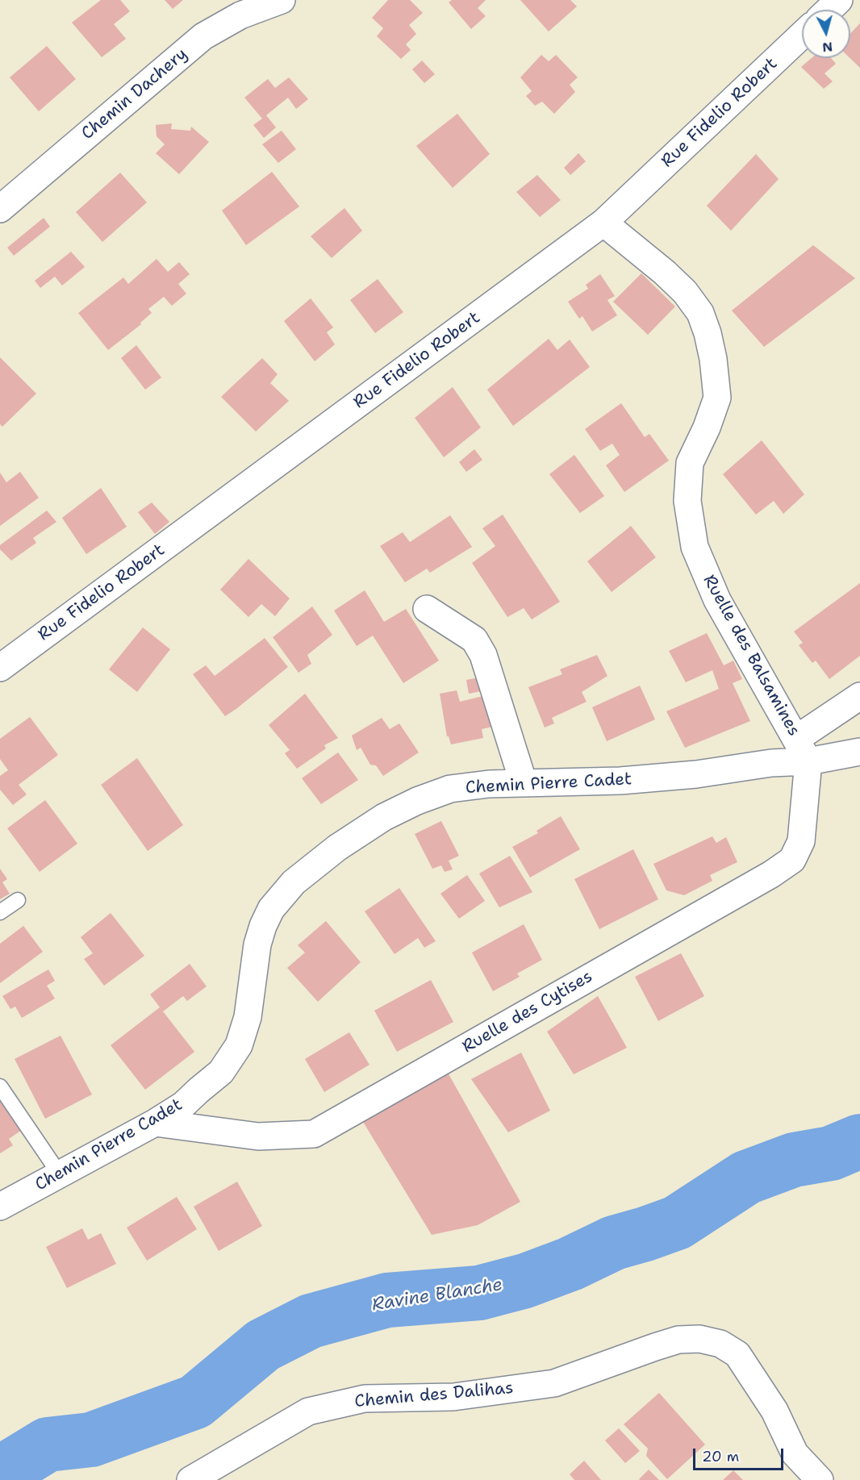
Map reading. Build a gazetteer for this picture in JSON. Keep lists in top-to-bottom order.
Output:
{
  "streets": {
    "street": [
      "Chemin Dachery",
      "Rue Fidelio Robert",
      "Ruelle des Balsamines",
      "Chemin Pierre Cadet",
      "Ruelle des Cytises",
      "Chemin des Dalihas"
    ]
  },
  "crossings": [
    ["Rue Fidelio Robert", "Ruelle des Balsamines"],
    ["Ruelle des Balsamines", "Chemin Pierre Cadet"],
    ["Ruelle des Balsamines", "Ruelle des Cytises"],
    ["Chemin Pierre Cadet", "Ruelle des Cytises"]
  ],
  "water": ["Ravine Blanche"],
  "scale_bar": "20 m",
  "north": "bottom"
}
